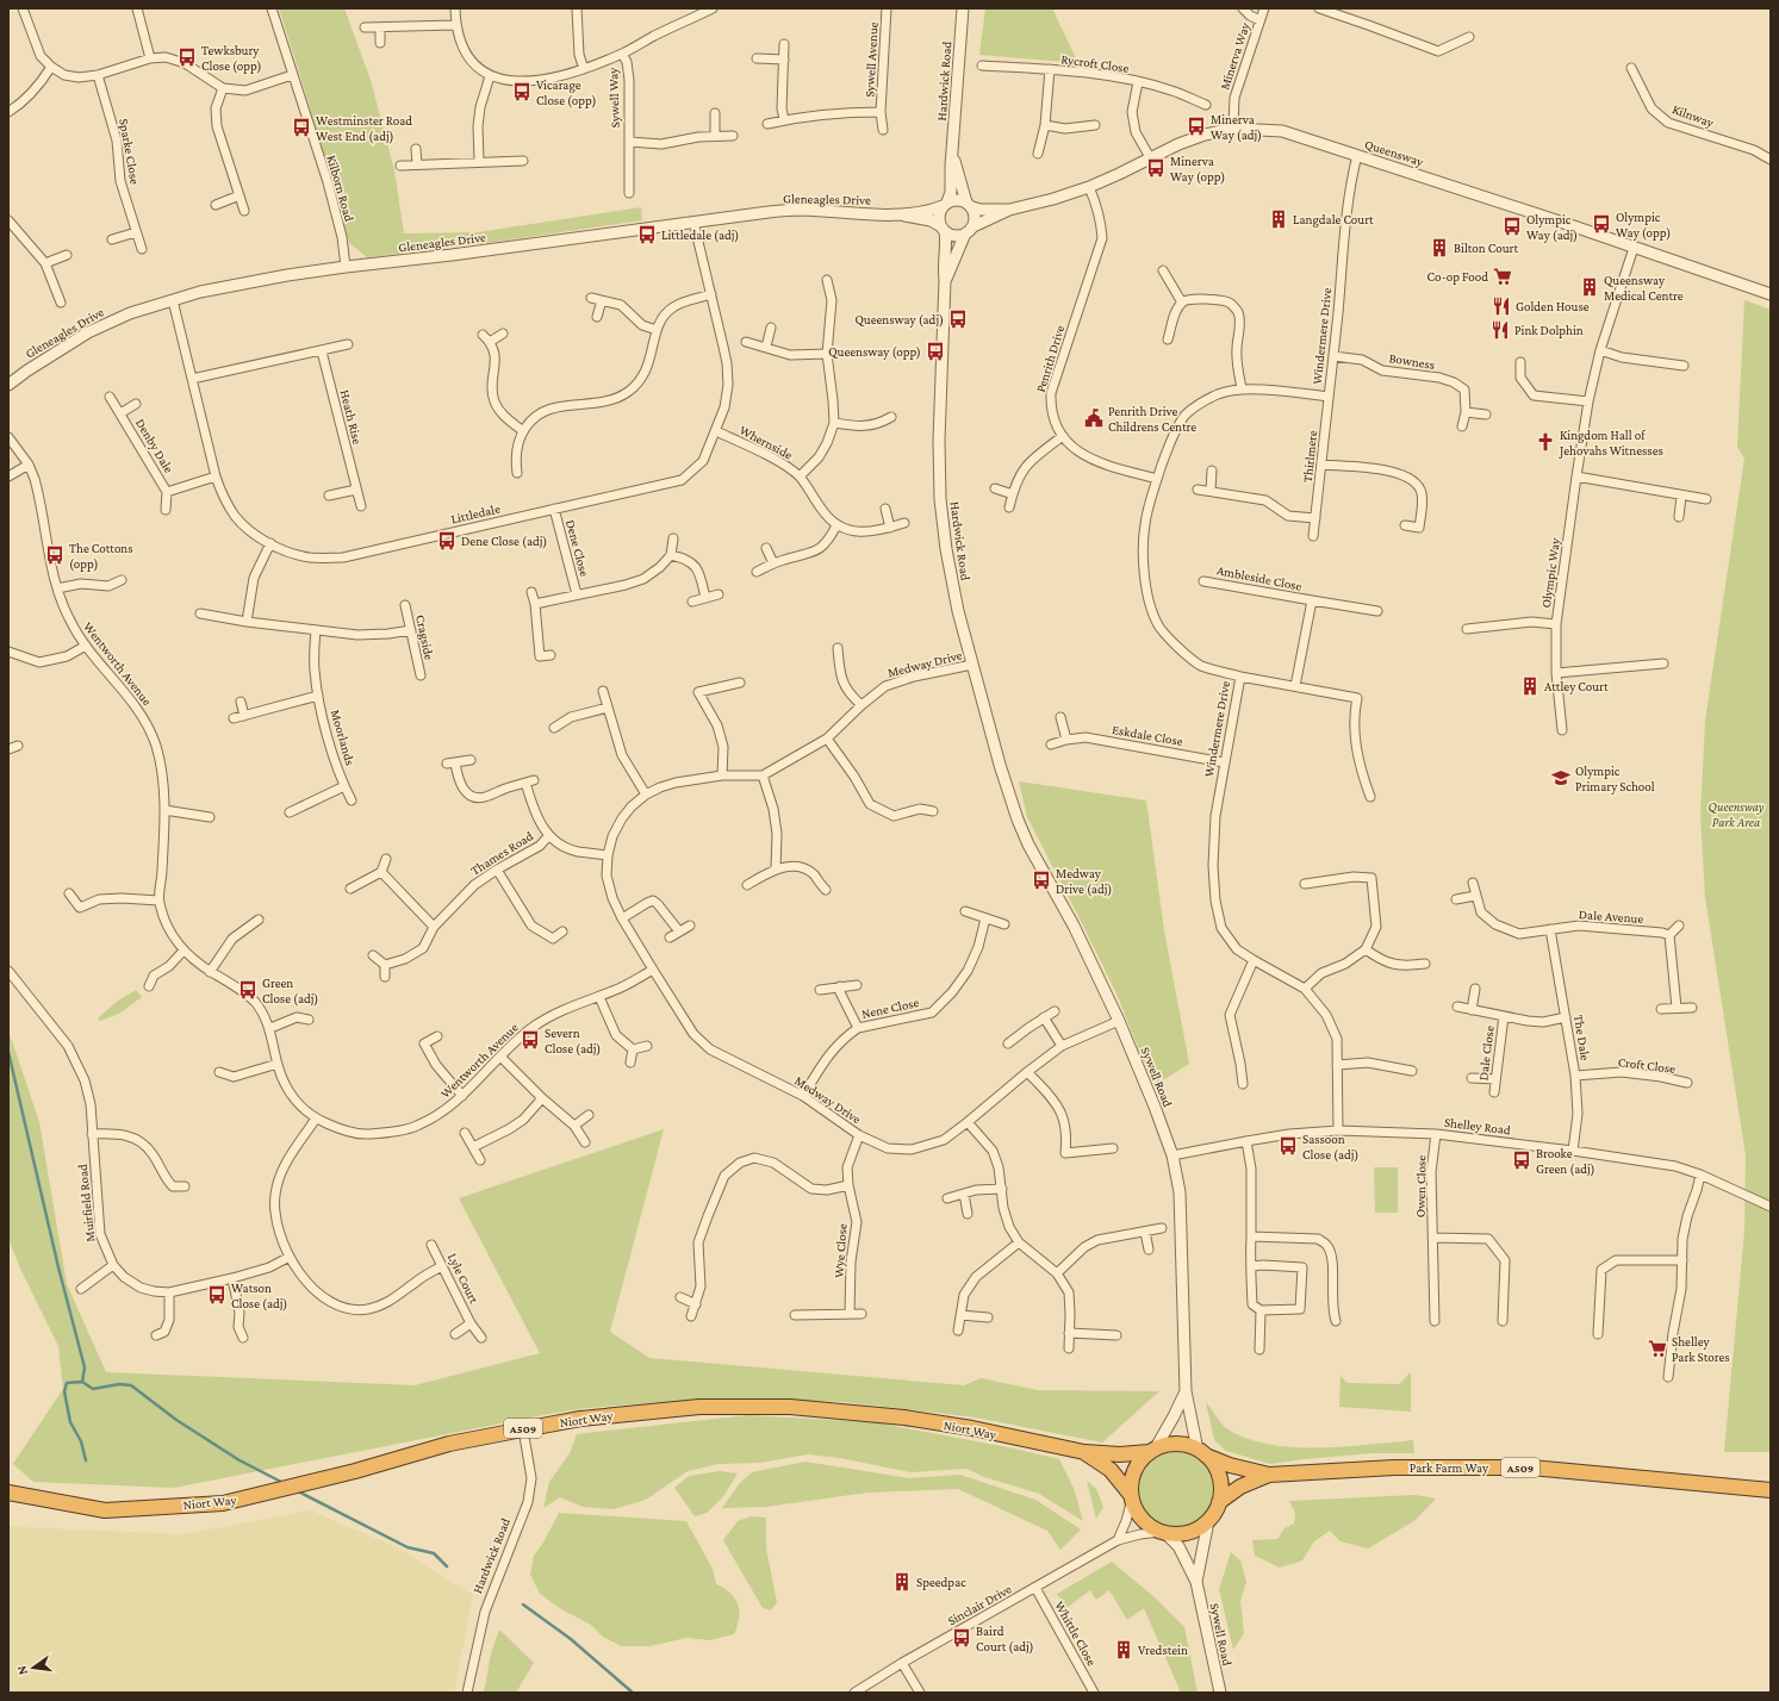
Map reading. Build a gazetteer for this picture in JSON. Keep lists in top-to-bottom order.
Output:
{
  "streets": {
    "highway": ["Niort Way", "A509", "Park Farm Way"],
    "street": [
      "Minerva Way",
      "Sywell Avenue",
      "Rycroft Close",
      "Hardwick Road",
      "Sywell Way",
      "Kilnway",
      "Sparke Close",
      "Queensway",
      "Kilborn Road",
      "Gleneagles Drive",
      "Windermere Drive",
      "Penrith Drive",
      "Bowness",
      "Heath Rise",
      "Whernside",
      "Denby Dale",
      "Thirlmere",
      "Littledale",
      "Dene Close",
      "Olympic Way",
      "Ambleside Close",
      "Cragside",
      "Wentworth Avenue",
      "Medway Drive",
      "Eskdale Close",
      "Moorlands",
      "Thames Road",
      "Dale Avenue",
      "Nene Close",
      "The Dale",
      "Dale Close",
      "Croft Close",
      "Sywell Road",
      "Shelley Road",
      "Owen Close",
      "Muirfield Road",
      "Wye Close",
      "Lyle Court",
      "Sinclair Drive",
      "Whittle Close"
    ]
  },
  "crossings": [
    ["Minerva Way", "Queensway"],
    ["Rycroft Close", "Queensway"],
    ["Hardwick Road", "Queensway"],
    ["Hardwick Road", "Gleneagles Drive"],
    ["Hardwick Road", "Medway Drive"],
    ["Hardwick Road", "Sywell Road"],
    ["Hardwick Road", "Niort Way"],
    ["Queensway", "Gleneagles Drive"],
    ["Queensway", "Windermere Drive"],
    ["Queensway", "Penrith Drive"],
    ["Queensway", "Olympic Way"],
    ["Kilborn Road", "Gleneagles Drive"],
    ["Gleneagles Drive", "Littledale"],
    ["Windermere Drive", "Penrith Drive"],
    ["Windermere Drive", "Bowness"],
    ["Windermere Drive", "Thirlmere"],
    ["Windermere Drive", "Eskdale Close"],
    ["Windermere Drive", "Shelley Road"],
    ["Whernside", "Littledale"],
    ["Denby Dale", "Littledale"],
    ["Littledale", "Dene Close"],
    ["Wentworth Avenue", "Medway Drive"],
    ["Medway Drive", "Nene Close"],
    ["Medway Drive", "Sywell Road"],
    ["Medway Drive", "Wye Close"],
    ["Dale Avenue", "The Dale"],
    ["The Dale", "Dale Close"],
    ["The Dale", "Croft Close"],
    ["The Dale", "Shelley Road"],
    ["Sywell Road", "Shelley Road"],
    ["Sywell Road", "Niort Way"],
    ["Sywell Road", "Park Farm Way"],
    ["Sywell Road", "Sinclair Drive"],
    ["Shelley Road", "Owen Close"],
    ["Niort Way", "Park Farm Way"],
    ["Niort Way", "Sinclair Drive"],
    ["Park Farm Way", "Sinclair Drive"],
    ["Sinclair Drive", "Whittle Close"]
  ],
  "parks": ["Queensway Park Area"],
  "places": {
    "bus stop": [
      "Tewksbury Close (opp)",
      "Vicarage Close (opp)",
      "Minerva Way (adj)",
      "Westminster Road West End (adj)",
      "Minerva Way (opp)",
      "Olympic Way (opp)",
      "Olympic Way (adj)",
      "Littledale (adj)",
      "Queensway (adj)",
      "Queensway (opp)",
      "Dene Close (adj)",
      "The Cottons (opp)",
      "Medway Drive (adj)",
      "Green Close (adj)",
      "Severn Close (adj)",
      "Sassoon Close (adj)",
      "Brooke Green (adj)",
      "Watson Close (adj)",
      "Baird Court (adj)"
    ],
    "building": [
      "Langdale Court",
      "Bilton Court",
      "Queensway Medical Centre",
      "Attley Court",
      "Speedpac",
      "Vredstein"
    ],
    "supermarket": ["Co-op Food", "Shelley Park Stores"],
    "restaurant": ["Golden House", "Pink Dolphin"],
    "public building": ["Penrith Drive Childrens Centre"],
    "church": ["Kingdom Hall of Jehovahs Witnesses"],
    "school or university": ["Olympic Primary School"]
  },
  "north": "left"
}
